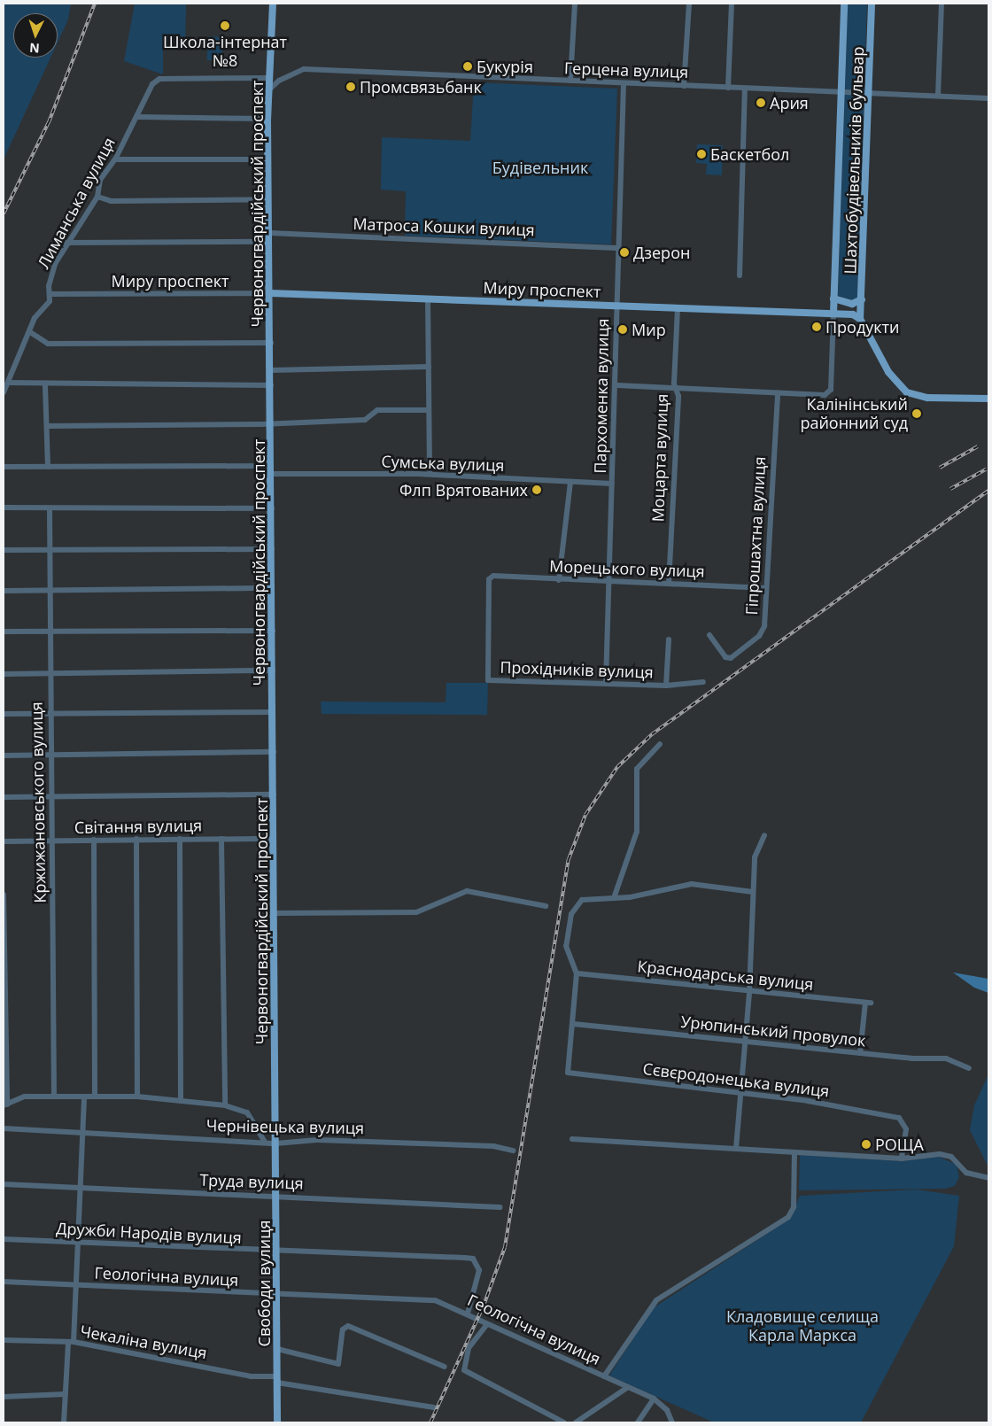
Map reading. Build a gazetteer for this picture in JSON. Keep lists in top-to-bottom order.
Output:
{
  "streets": {
    "main road": [
      "Шахтобудівельників бульвар",
      "Червоногвардійський проспект",
      "Миру проспект",
      "Свободи вулиця"
    ],
    "street": [
      "Герцена вулиця",
      "Лиманська вулиця",
      "Матроса Кошки вулиця",
      "Пархоменка вулиця",
      "Моцарта вулиця",
      "Сумська вулиця",
      "Гіпрошахтна вулиця",
      "Морецького вулиця",
      "Прохідників вулиця",
      "Кржижановського вулиця",
      "Світання вулиця",
      "Краснодарська вулиця",
      "Урюпинський провулок",
      "Сєвєродонецька вулиця",
      "Чернівецька вулиця",
      "Труда вулиця",
      "Дружби Народів вулиця",
      "Геологічна вулиця",
      "Чекаліна вулиця"
    ]
  },
  "crossings": [
    ["Герцена вулиця", "Шахтобудівельників бульвар"],
    ["Герцена вулиця", "Червоногвардійський проспект"],
    ["Герцена вулиця", "Пархоменка вулиця"],
    ["Шахтобудівельників бульвар", "Миру проспект"],
    ["Лиманська вулиця", "Червоногвардійський проспект"],
    ["Лиманська вулиця", "Миру проспект"],
    ["Червоногвардійський проспект", "Матроса Кошки вулиця"],
    ["Червоногвардійський проспект", "Миру проспект"],
    ["Червоногвардійський проспект", "Сумська вулиця"],
    ["Червоногвардійський проспект", "Світання вулиця"],
    ["Червоногвардійський проспект", "Чернівецька вулиця"],
    ["Червоногвардійський проспект", "Свободи вулиця"],
    ["Матроса Кошки вулиця", "Пархоменка вулиця"],
    ["Миру проспект", "Пархоменка вулиця"],
    ["Миру проспект", "Моцарта вулиця"],
    ["Пархоменка вулиця", "Сумська вулиця"],
    ["Пархоменка вулиця", "Морецького вулиця"],
    ["Пархоменка вулиця", "Прохідників вулиця"],
    ["Моцарта вулиця", "Морецького вулиця"],
    ["Гіпрошахтна вулиця", "Морецького вулиця"],
    ["Морецького вулиця", "Прохідників вулиця"],
    ["Кржижановського вулиця", "Світання вулиця"],
    ["Краснодарська вулиця", "Урюпинський провулок"],
    ["Урюпинський провулок", "Сєвєродонецька вулиця"],
    ["Чернівецька вулиця", "Свободи вулиця"],
    ["Труда вулиця", "Свободи вулиця"],
    ["Дружби Народів вулиця", "Геологічна вулиця"],
    ["Дружби Народів вулиця", "Свободи вулиця"],
    ["Геологічна вулиця", "Свободи вулиця"],
    ["Свободи вулиця", "Чекаліна вулиця"]
  ],
  "parks": ["Будівельник", "Кладовище селища Карла Маркса"],
  "places": [
    "Школа-інтернат №8",
    "Букурія",
    "Промсвязьбанк",
    "Ария",
    "Баскетбол",
    "Дзерон",
    "Продукти",
    "Мир",
    "Калінінський районний суд",
    "Флп Врятованих",
    "РОЩА"
  ],
  "north": "bottom"
}
